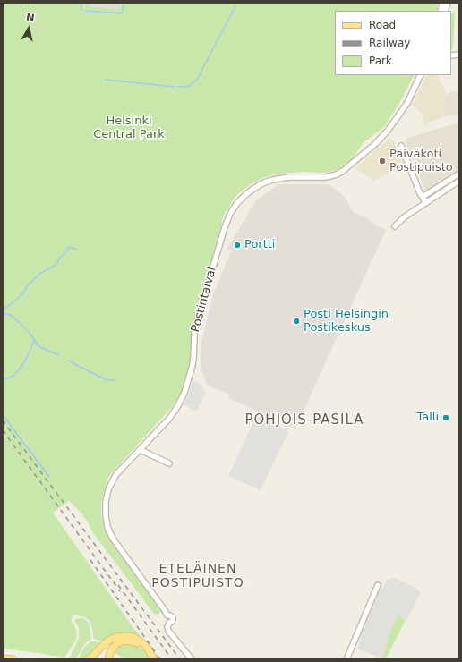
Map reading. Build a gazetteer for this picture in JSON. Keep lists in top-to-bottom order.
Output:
{
  "streets": {
    "street": ["Postintaival"]
  },
  "districts": ["POHJOIS-PASILA", "ETELÄINEN POSTIPUISTO"],
  "parks": ["Helsinki Central Park"],
  "places": [
    "Päiväkoti Postipuisto",
    "Portti",
    "Posti Helsingin Postikeskus",
    "Talli"
  ],
  "legend": ["Road", "Railway", "Park"],
  "north": "top"
}
